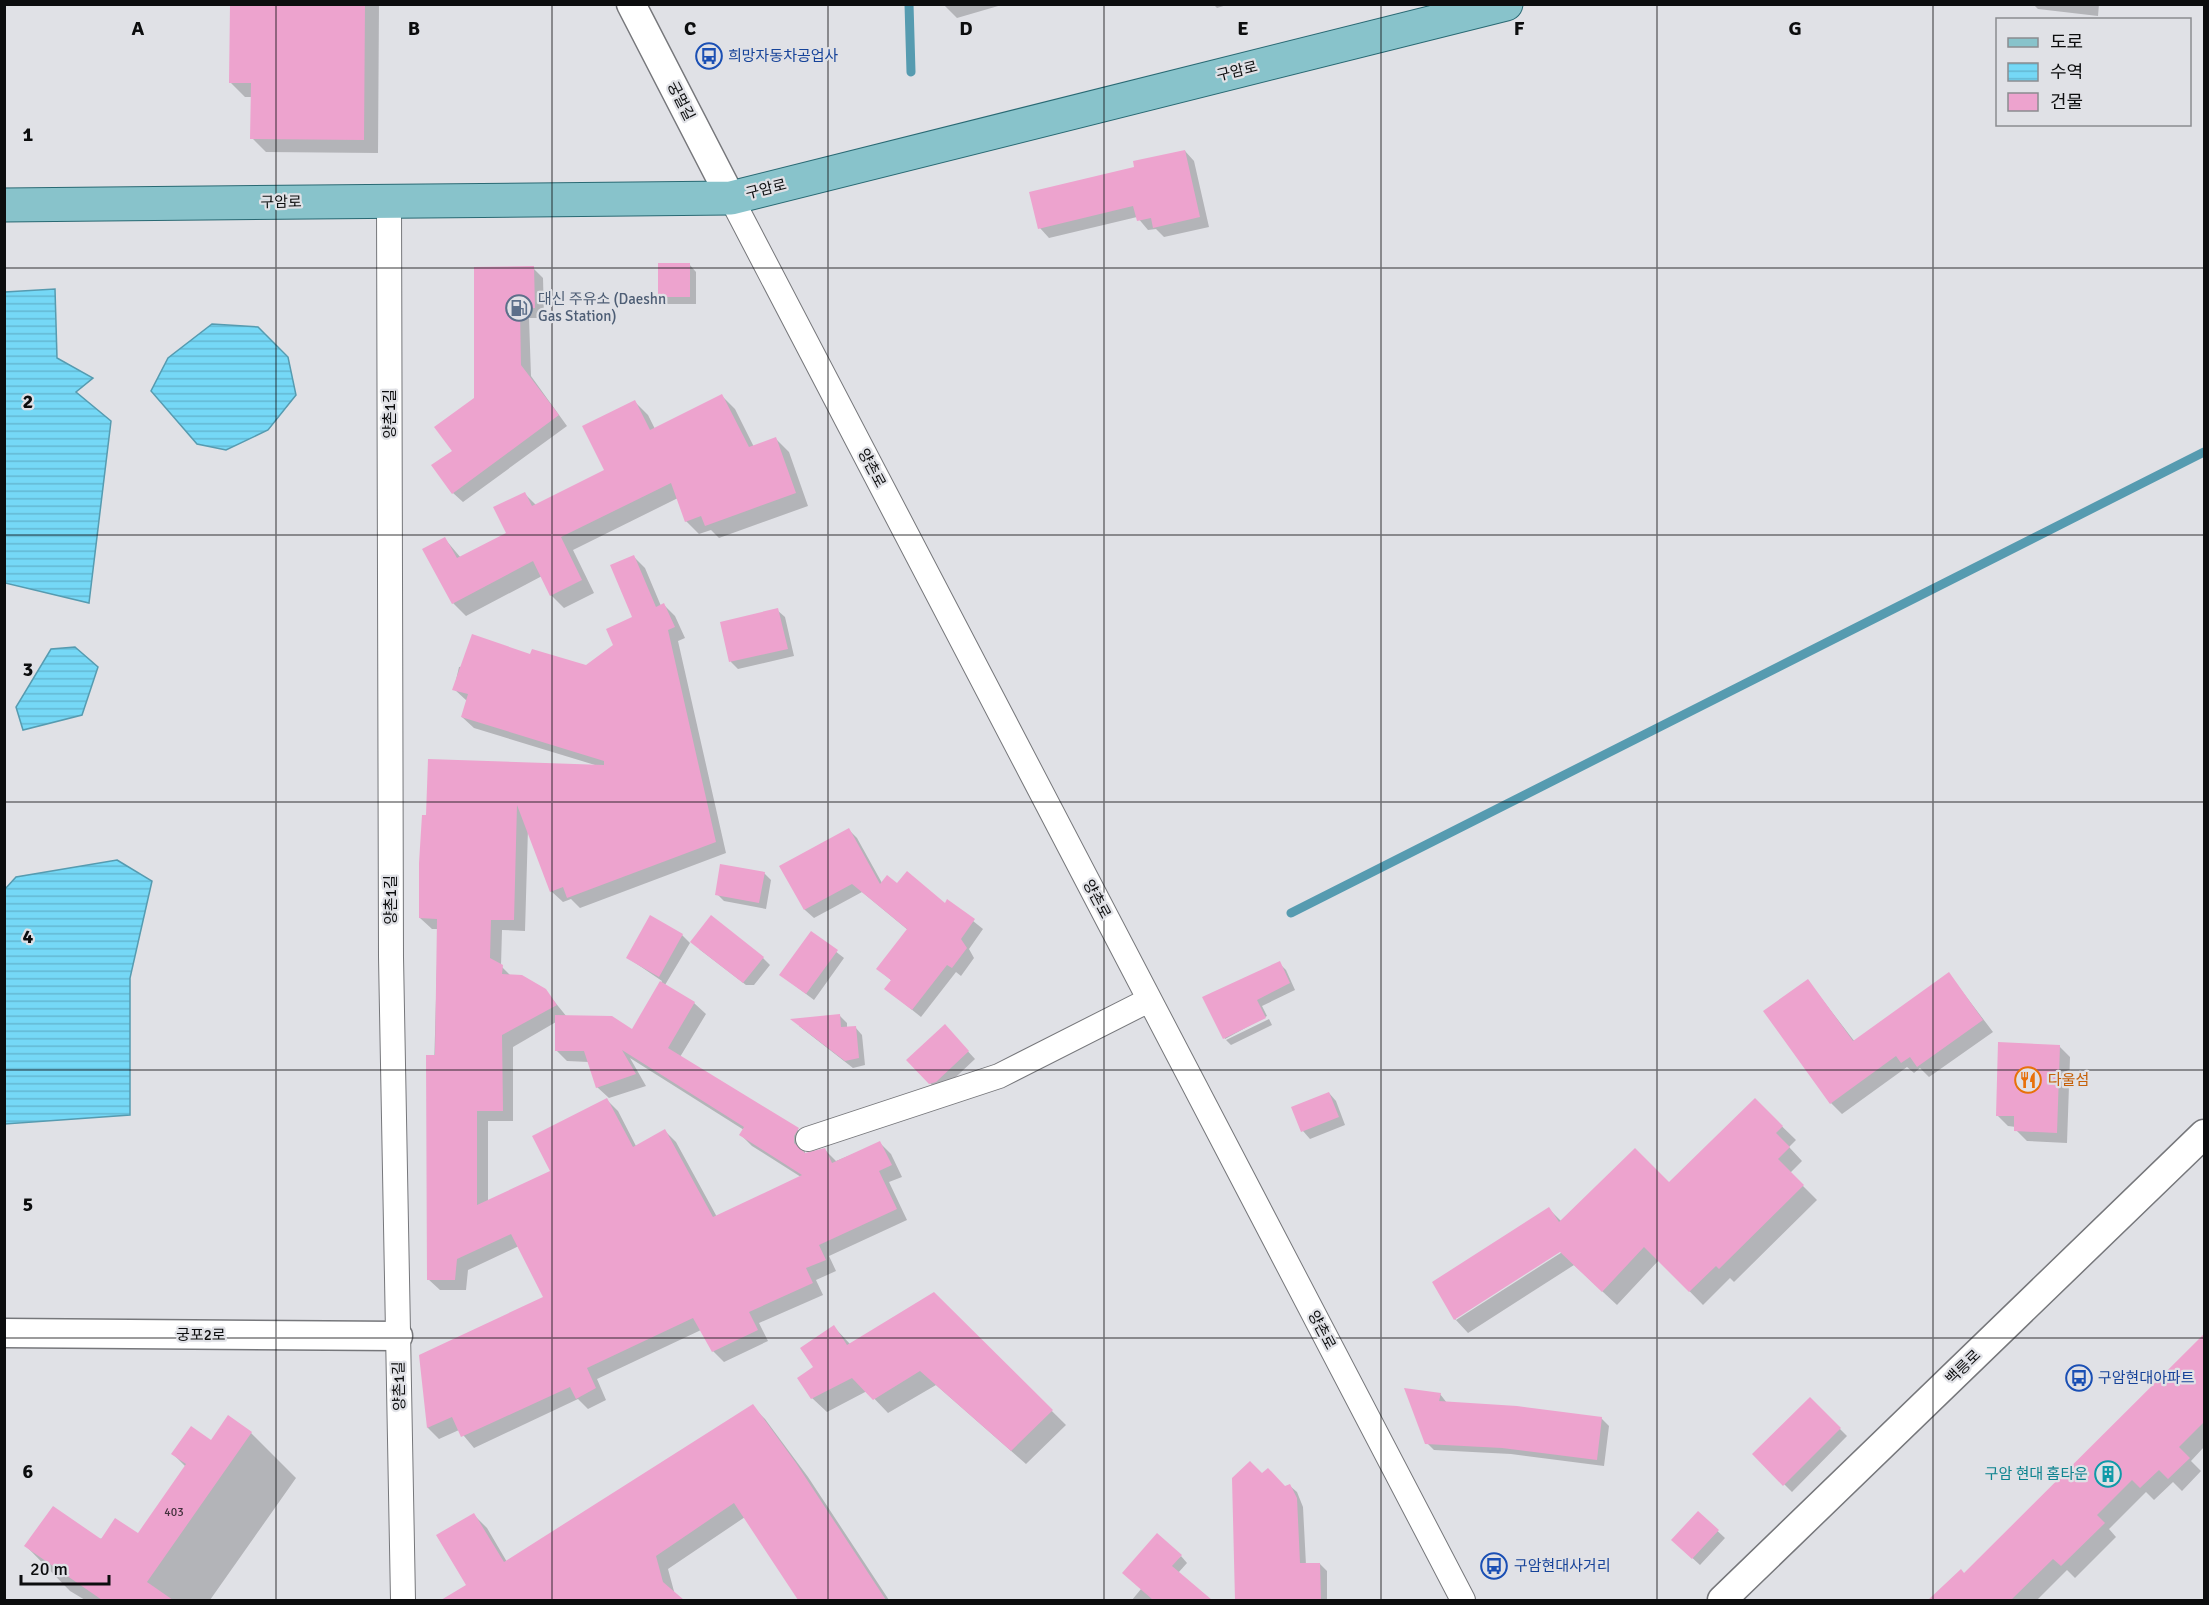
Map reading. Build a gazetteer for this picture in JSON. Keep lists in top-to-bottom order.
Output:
{
  "streets": {
    "main road": ["구암로"],
    "street": [
      "궁멀길",
      "양촌1길",
      "양촌로",
      "궁포2로",
      "백릉로"
    ]
  },
  "crossings": [
    ["구암로", "궁멀길"],
    ["구암로", "양촌1길"],
    ["구암로", "양촌로"],
    ["궁멀길", "양촌로"],
    ["양촌1길", "궁포2로"]
  ],
  "places": {
    "bus stop": ["희망자동차공업사", "구암현대아파트", "구암현대사거리"],
    "fuel station": ["대신 주유소 (Daeshn Gas Station)"],
    "restaurant": ["다울섬"],
    "building": ["구암 현대 홈타운"]
  },
  "house_numbers": ["403"],
  "legend": ["도로", "수역", "건물"],
  "scale_bar": "20 m",
  "grid": {
    "columns": [
      "A",
      "B",
      "C",
      "D",
      "E",
      "F",
      "G"
    ],
    "rows": [
      "1",
      "2",
      "3",
      "4",
      "5",
      "6"
    ]
  }
}
